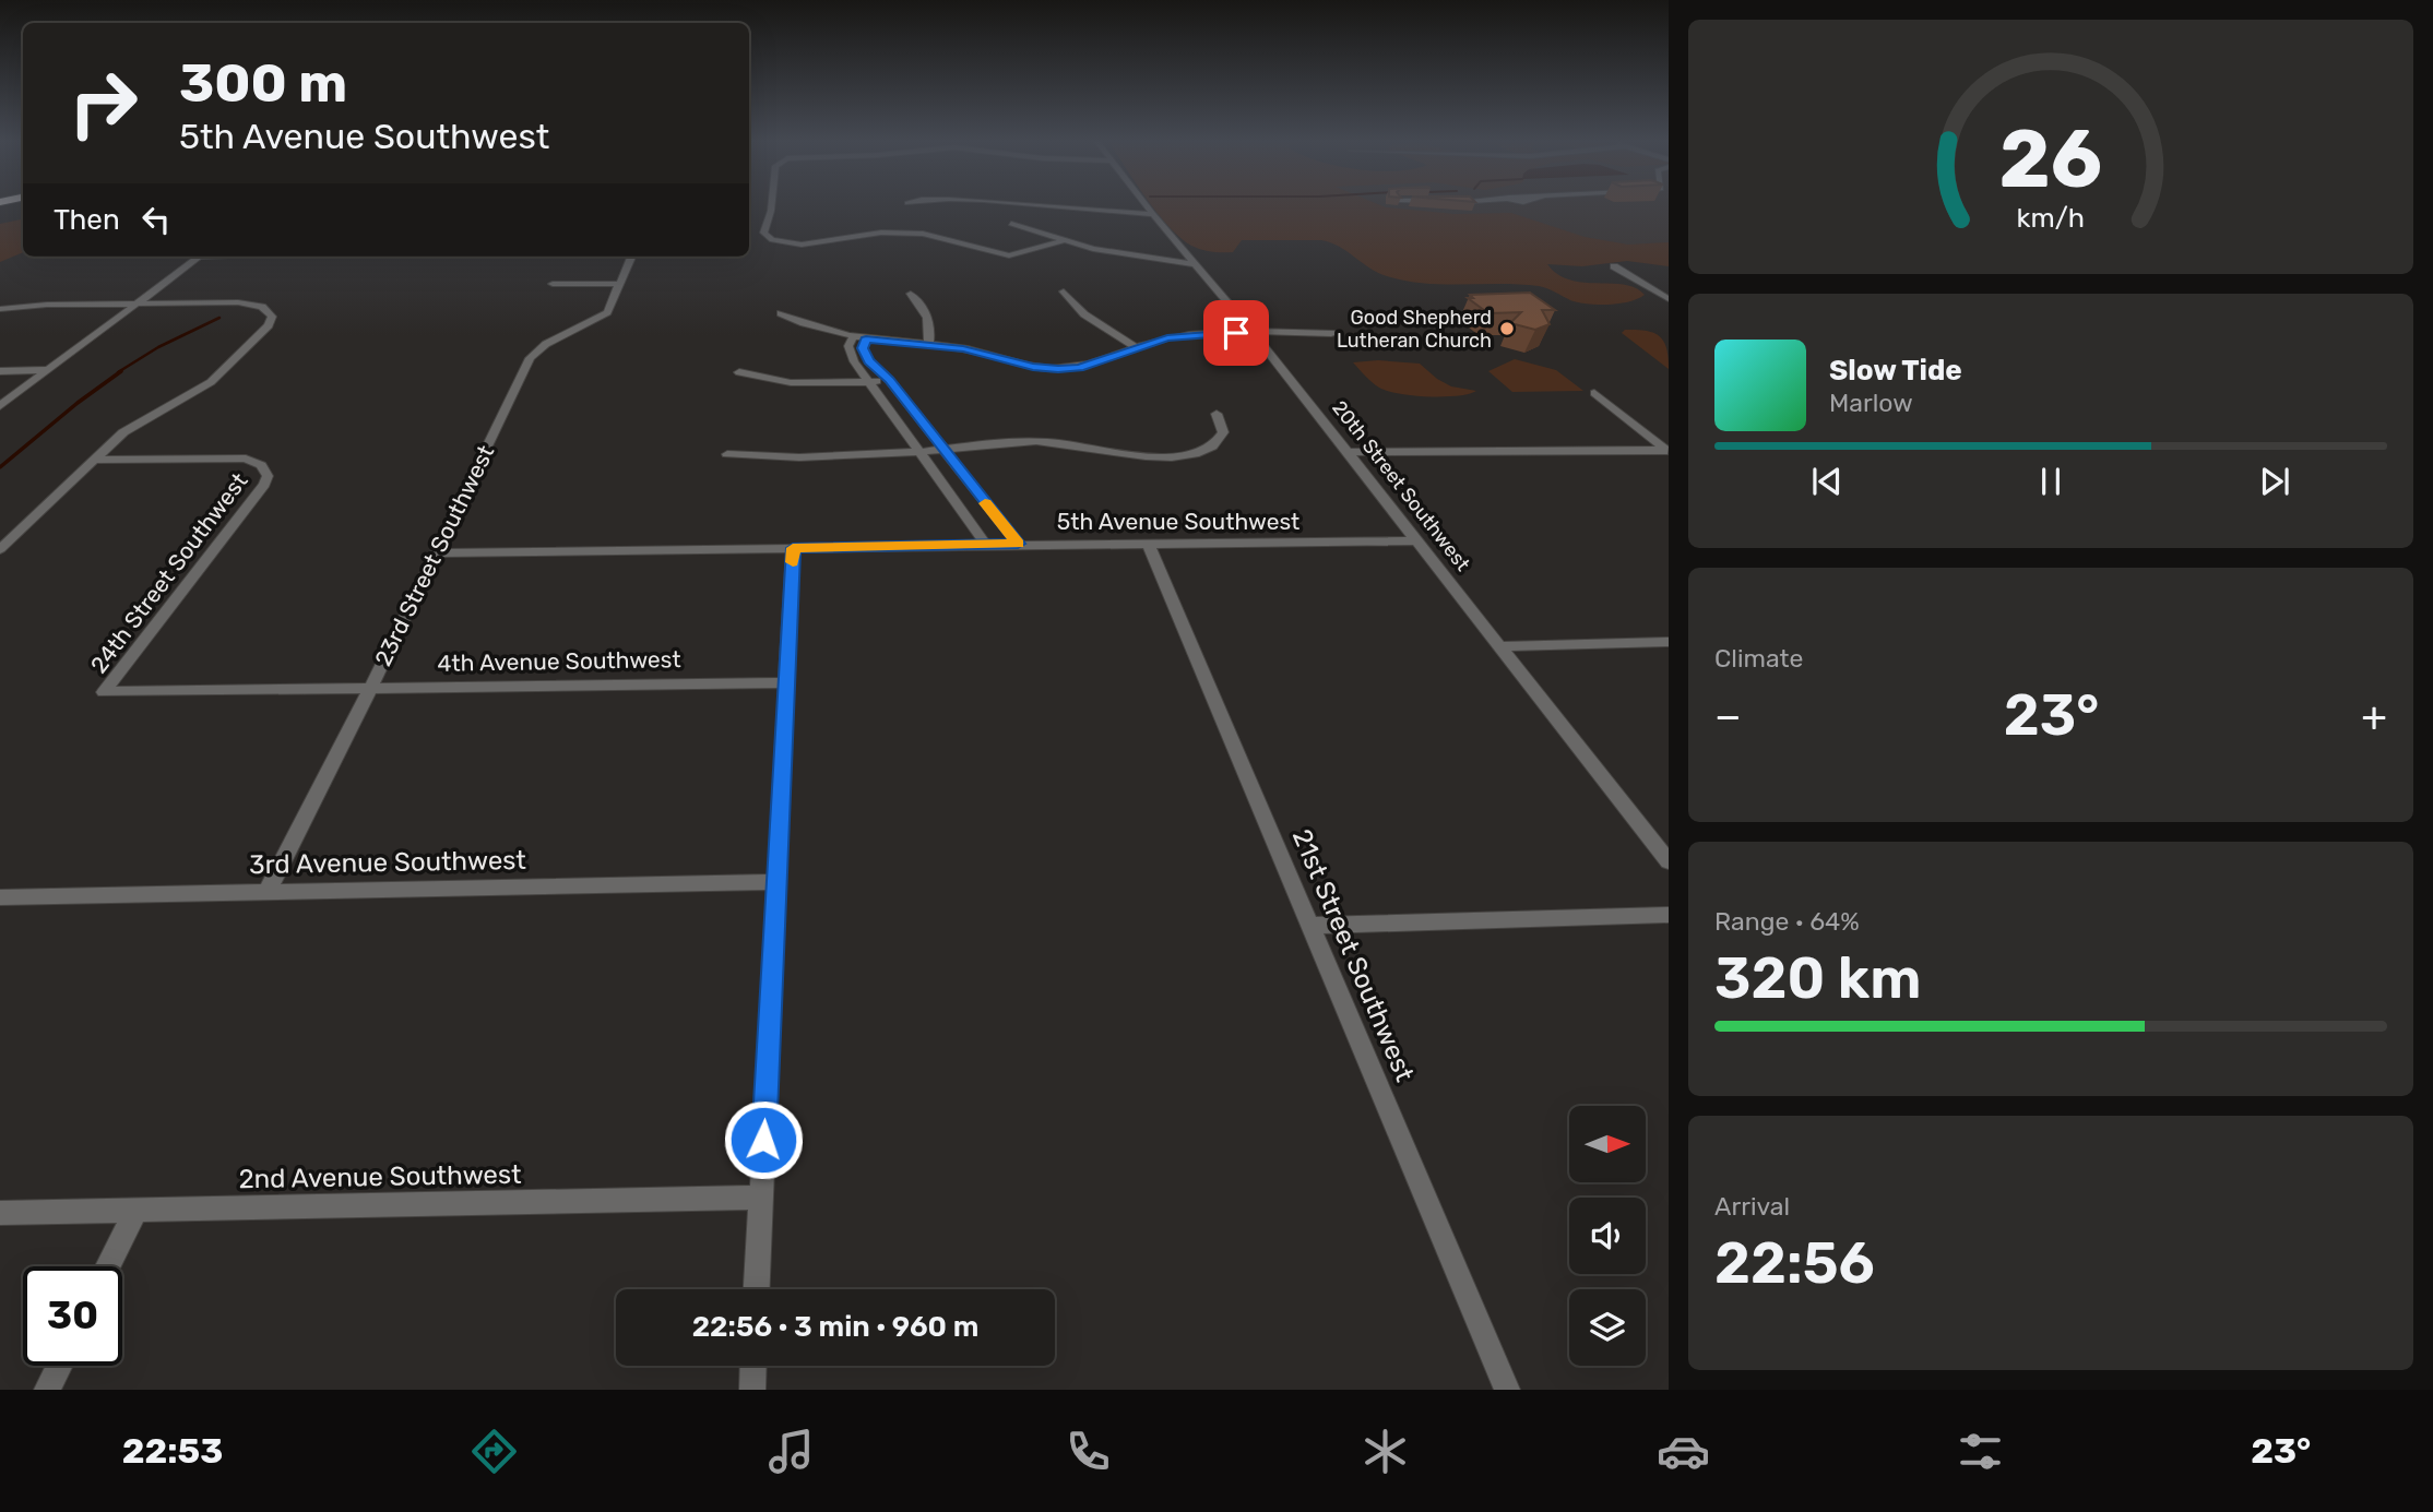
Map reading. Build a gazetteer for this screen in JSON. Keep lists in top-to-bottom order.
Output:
{
  "streets": {
    "street": [
      "20th Street Southwest",
      "5th Avenue Southwest",
      "23rd Street Southwest",
      "24th Street Southwest",
      "4th Avenue Southwest",
      "3rd Avenue Southwest",
      "21st Street Southwest",
      "2nd Avenue Southwest"
    ]
  },
  "crossings": [
    ["20th Street Southwest", "5th Avenue Southwest"],
    ["5th Avenue Southwest", "23rd Street Southwest"],
    ["5th Avenue Southwest", "21st Street Southwest"],
    ["23rd Street Southwest", "4th Avenue Southwest"],
    ["23rd Street Southwest", "3rd Avenue Southwest"],
    ["24th Street Southwest", "4th Avenue Southwest"]
  ],
  "places": ["Good Shepherd Lutheran Church"],
  "north": "right",
  "page": {
    "turn": ["300 m", "5th Avenue Southwest"],
    "then": "Then",
    "song": ["Slow Tide", "Marlow"],
    "tile": [
      "Climate",
      ["Range · 64%", "320 km"],
      ["Arrival", "22:56"]
    ],
    "heat": ["−", "23°", "+"],
    "limit": "30",
    "trip": "22:56 · 3 min · 960 m",
    "tabs": ["22:53", "23°"],
    "gauge": ["26", "km/h"]
  }
}
